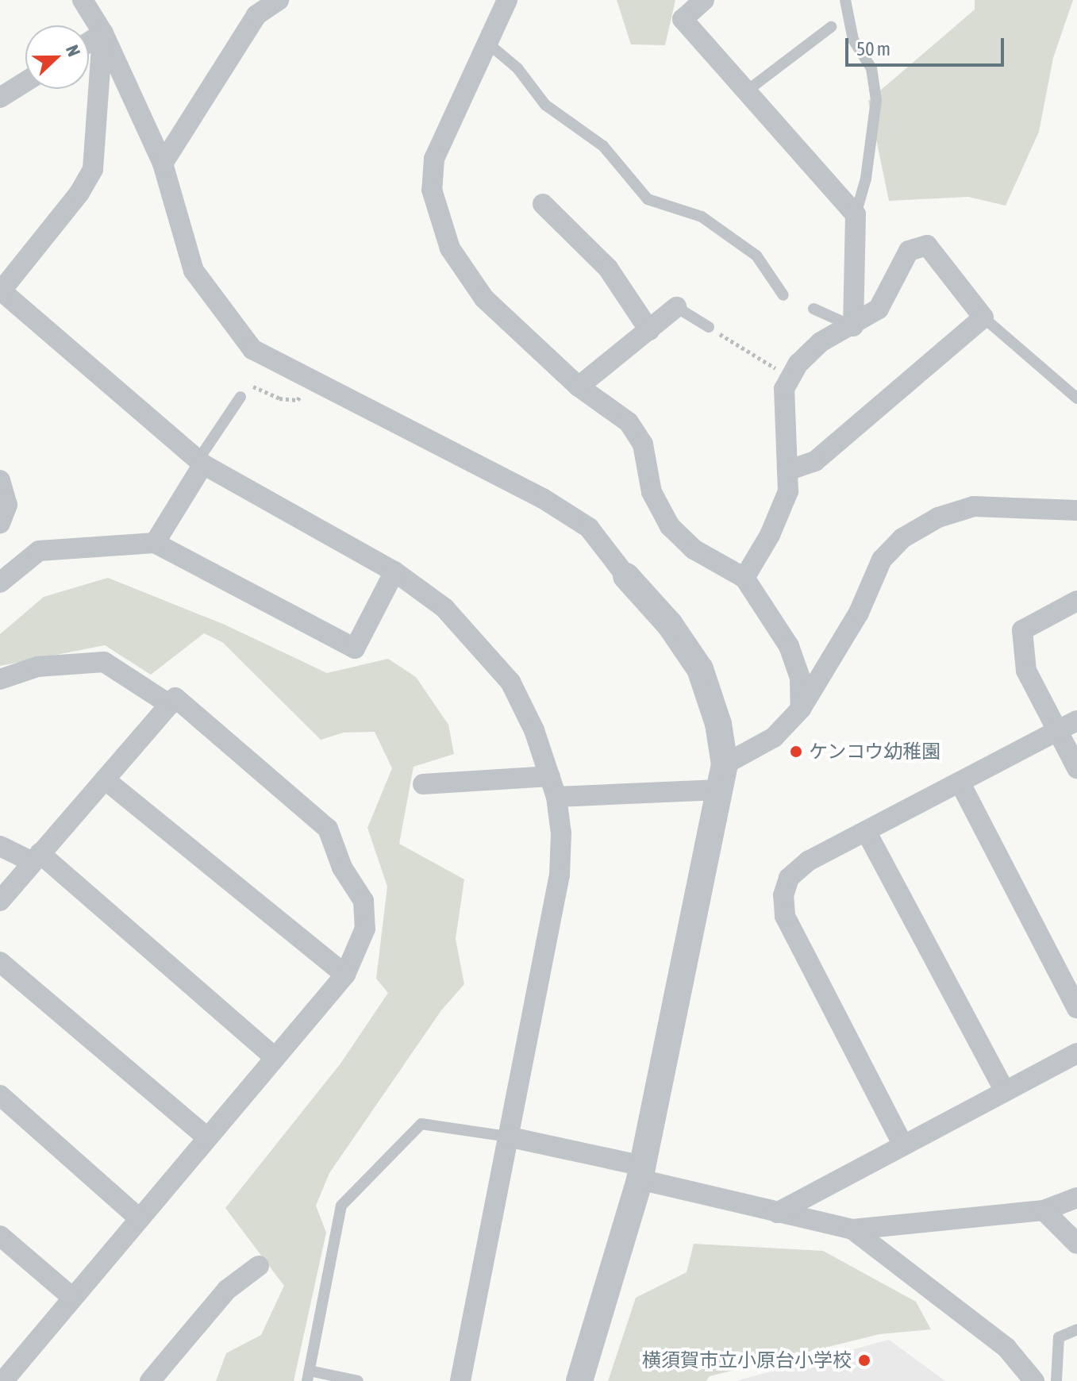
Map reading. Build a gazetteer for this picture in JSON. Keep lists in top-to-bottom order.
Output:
{
  "places": ["ケンコウ幼稚園", "横須賀市立小原台小学校"],
  "scale_bar": "50 m",
  "north": "right"
}
